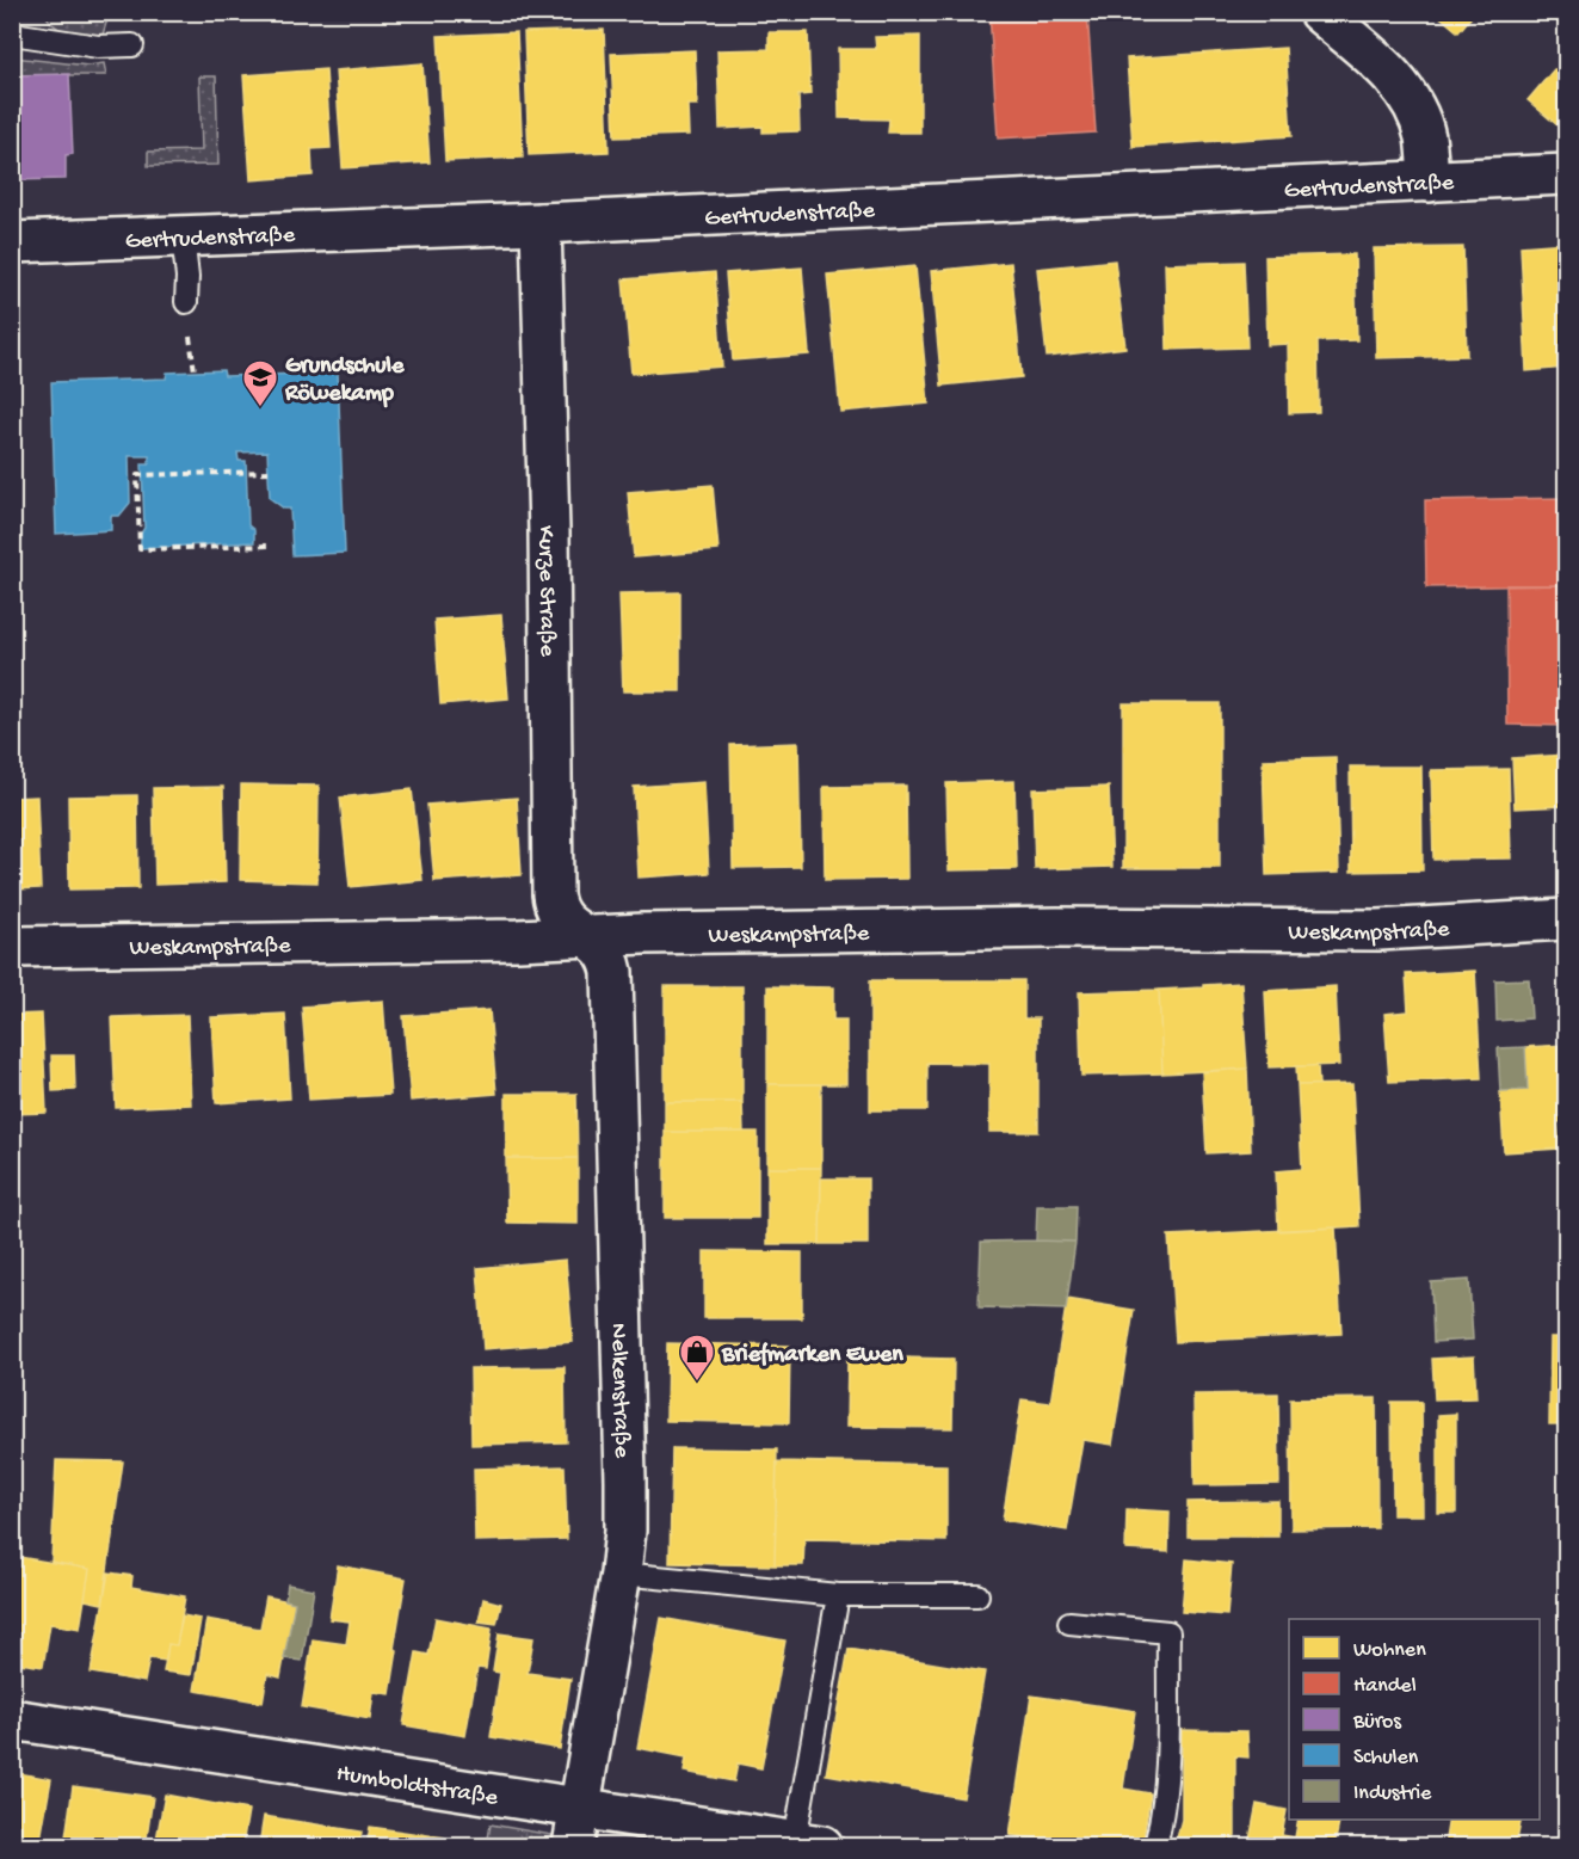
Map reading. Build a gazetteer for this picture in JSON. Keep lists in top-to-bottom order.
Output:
{
  "streets": {
    "street": [
      "Gertrudenstraße",
      "Kurze Straße",
      "Weskampstraße",
      "Nelkenstraße",
      "Humboldtstraße"
    ]
  },
  "crossings": [
    ["Gertrudenstraße", "Kurze Straße"],
    ["Kurze Straße", "Weskampstraße"],
    ["Kurze Straße", "Nelkenstraße"],
    ["Weskampstraße", "Nelkenstraße"],
    ["Nelkenstraße", "Humboldtstraße"]
  ],
  "places": {
    "school or university": ["Grundschule Röwekamp"],
    "shop": ["Briefmarken Ewen"]
  },
  "legend": [
    "Wohnen",
    "Handel",
    "Büros",
    "Schulen",
    "Industrie"
  ]
}
